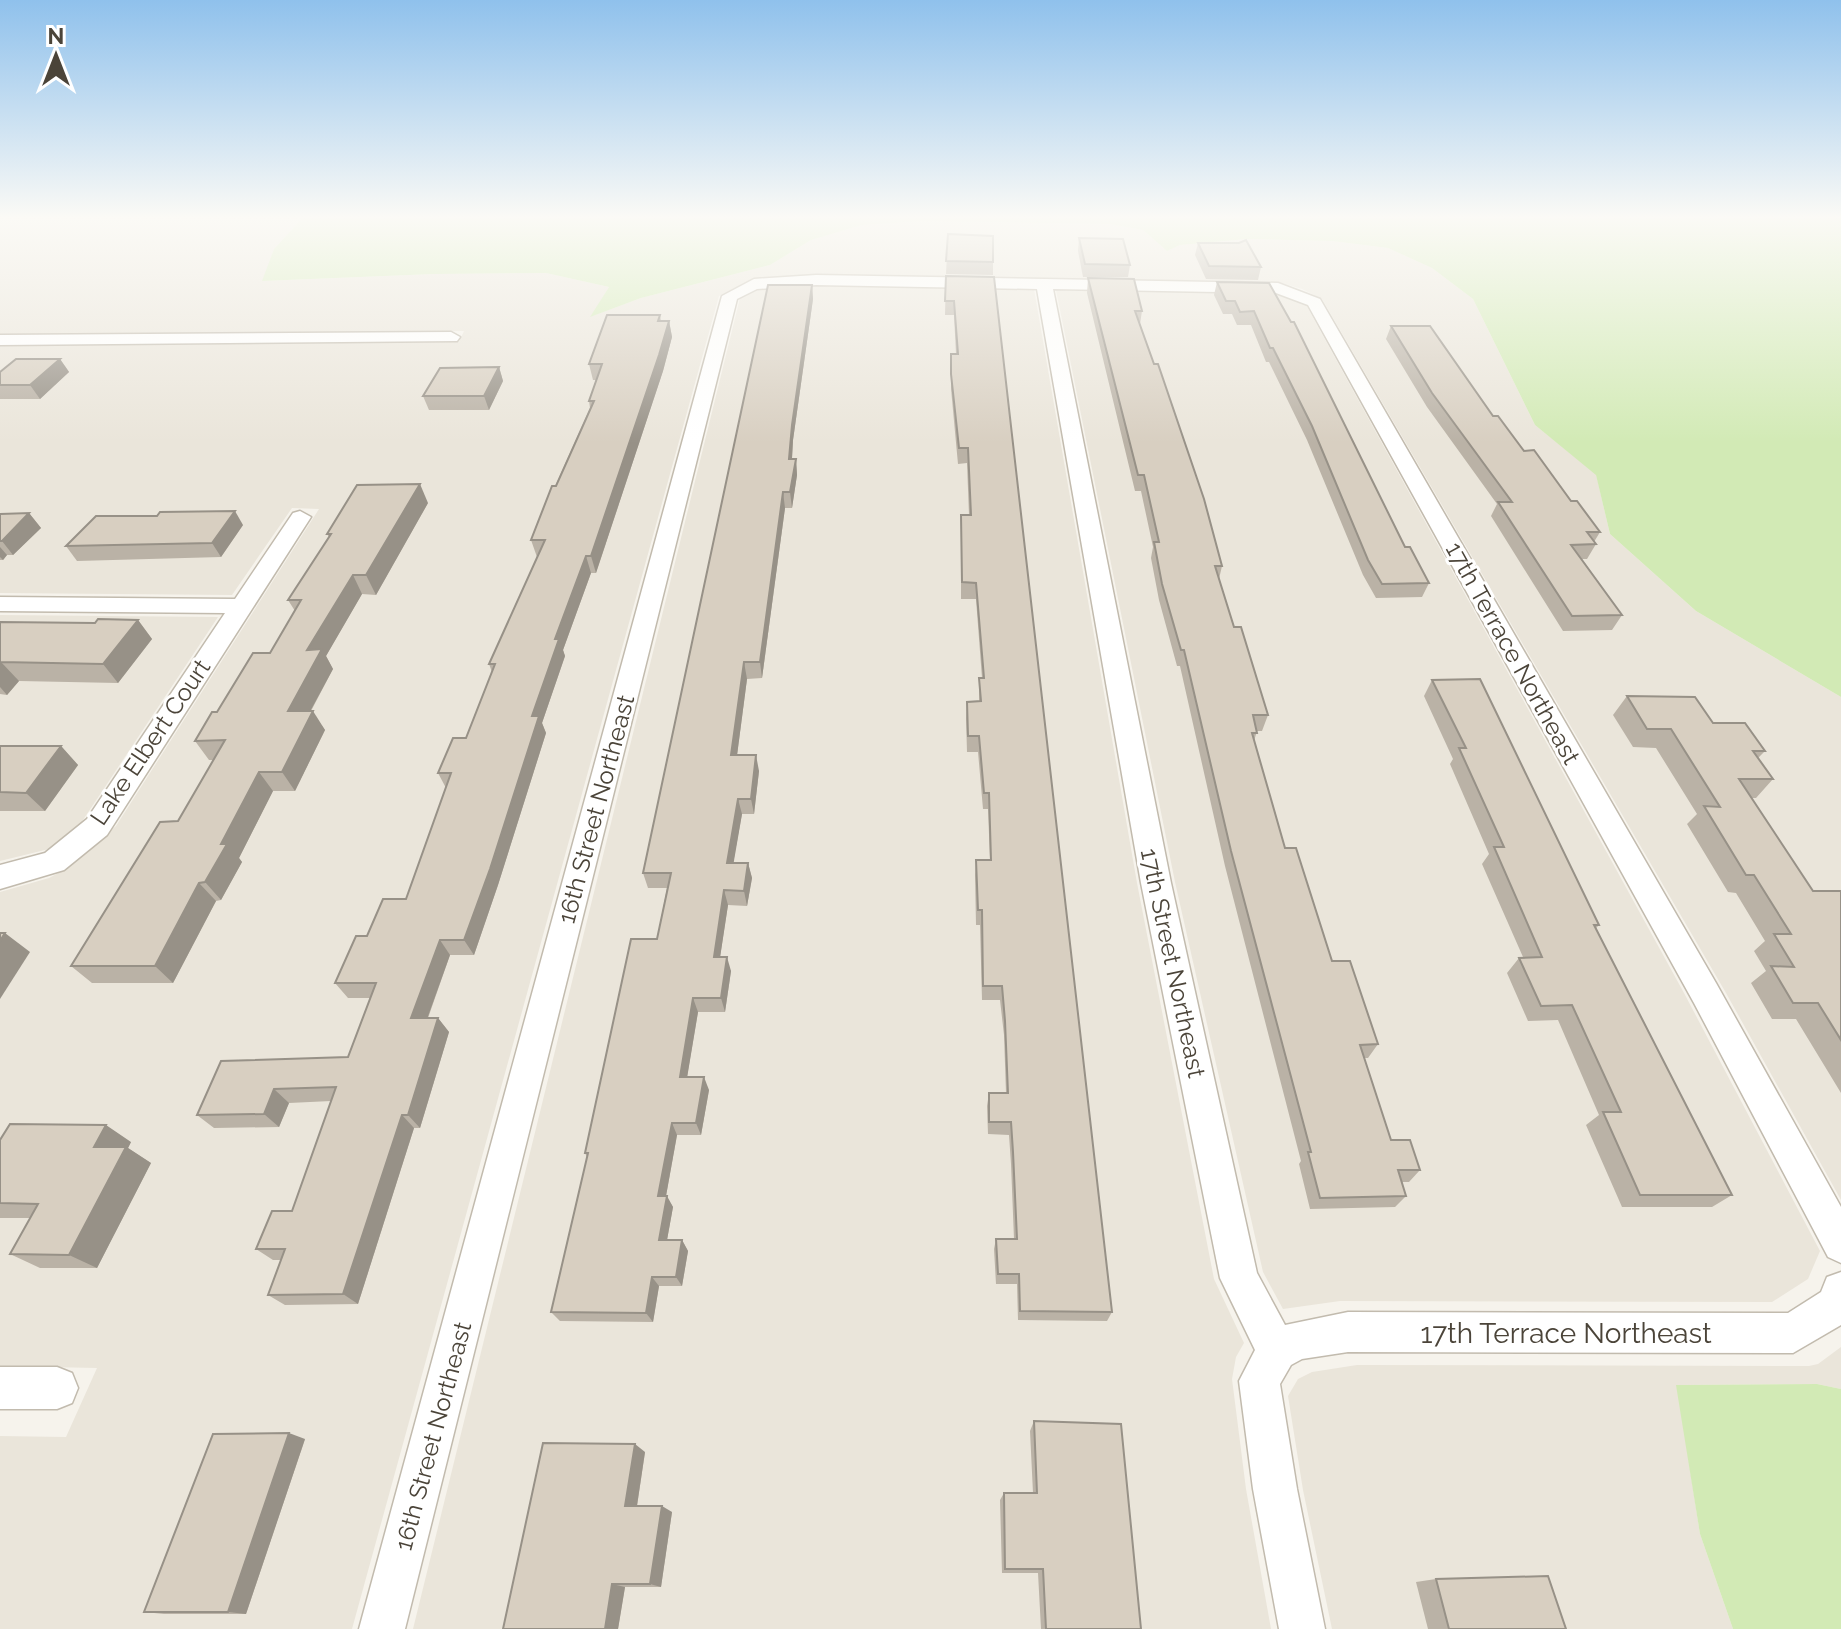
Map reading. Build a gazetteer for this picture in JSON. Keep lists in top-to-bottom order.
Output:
{
  "streets": {
    "street": [
      "17th Terrace Northeast",
      "Lake Elbert Court",
      "16th Street Northeast",
      "17th Street Northeast"
    ]
  },
  "crossings": [
    ["17th Terrace Northeast", "17th Street Northeast"]
  ],
  "north": "top"
}
